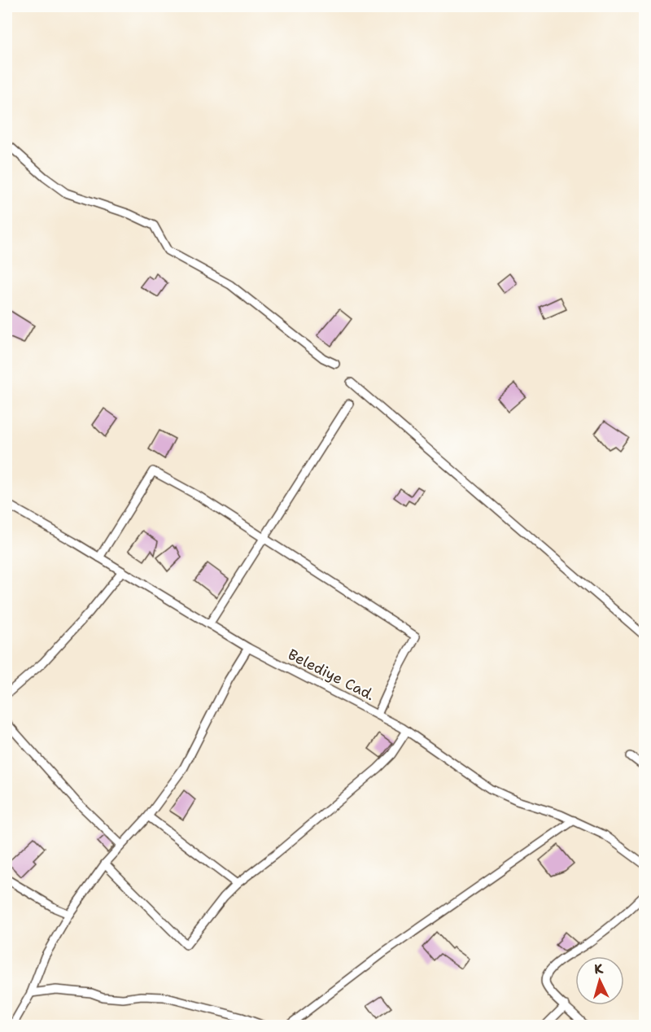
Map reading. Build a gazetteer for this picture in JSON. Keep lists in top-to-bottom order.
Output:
{
  "streets": {
    "street": ["Belediye Cad."]
  },
  "north": "top"
}
